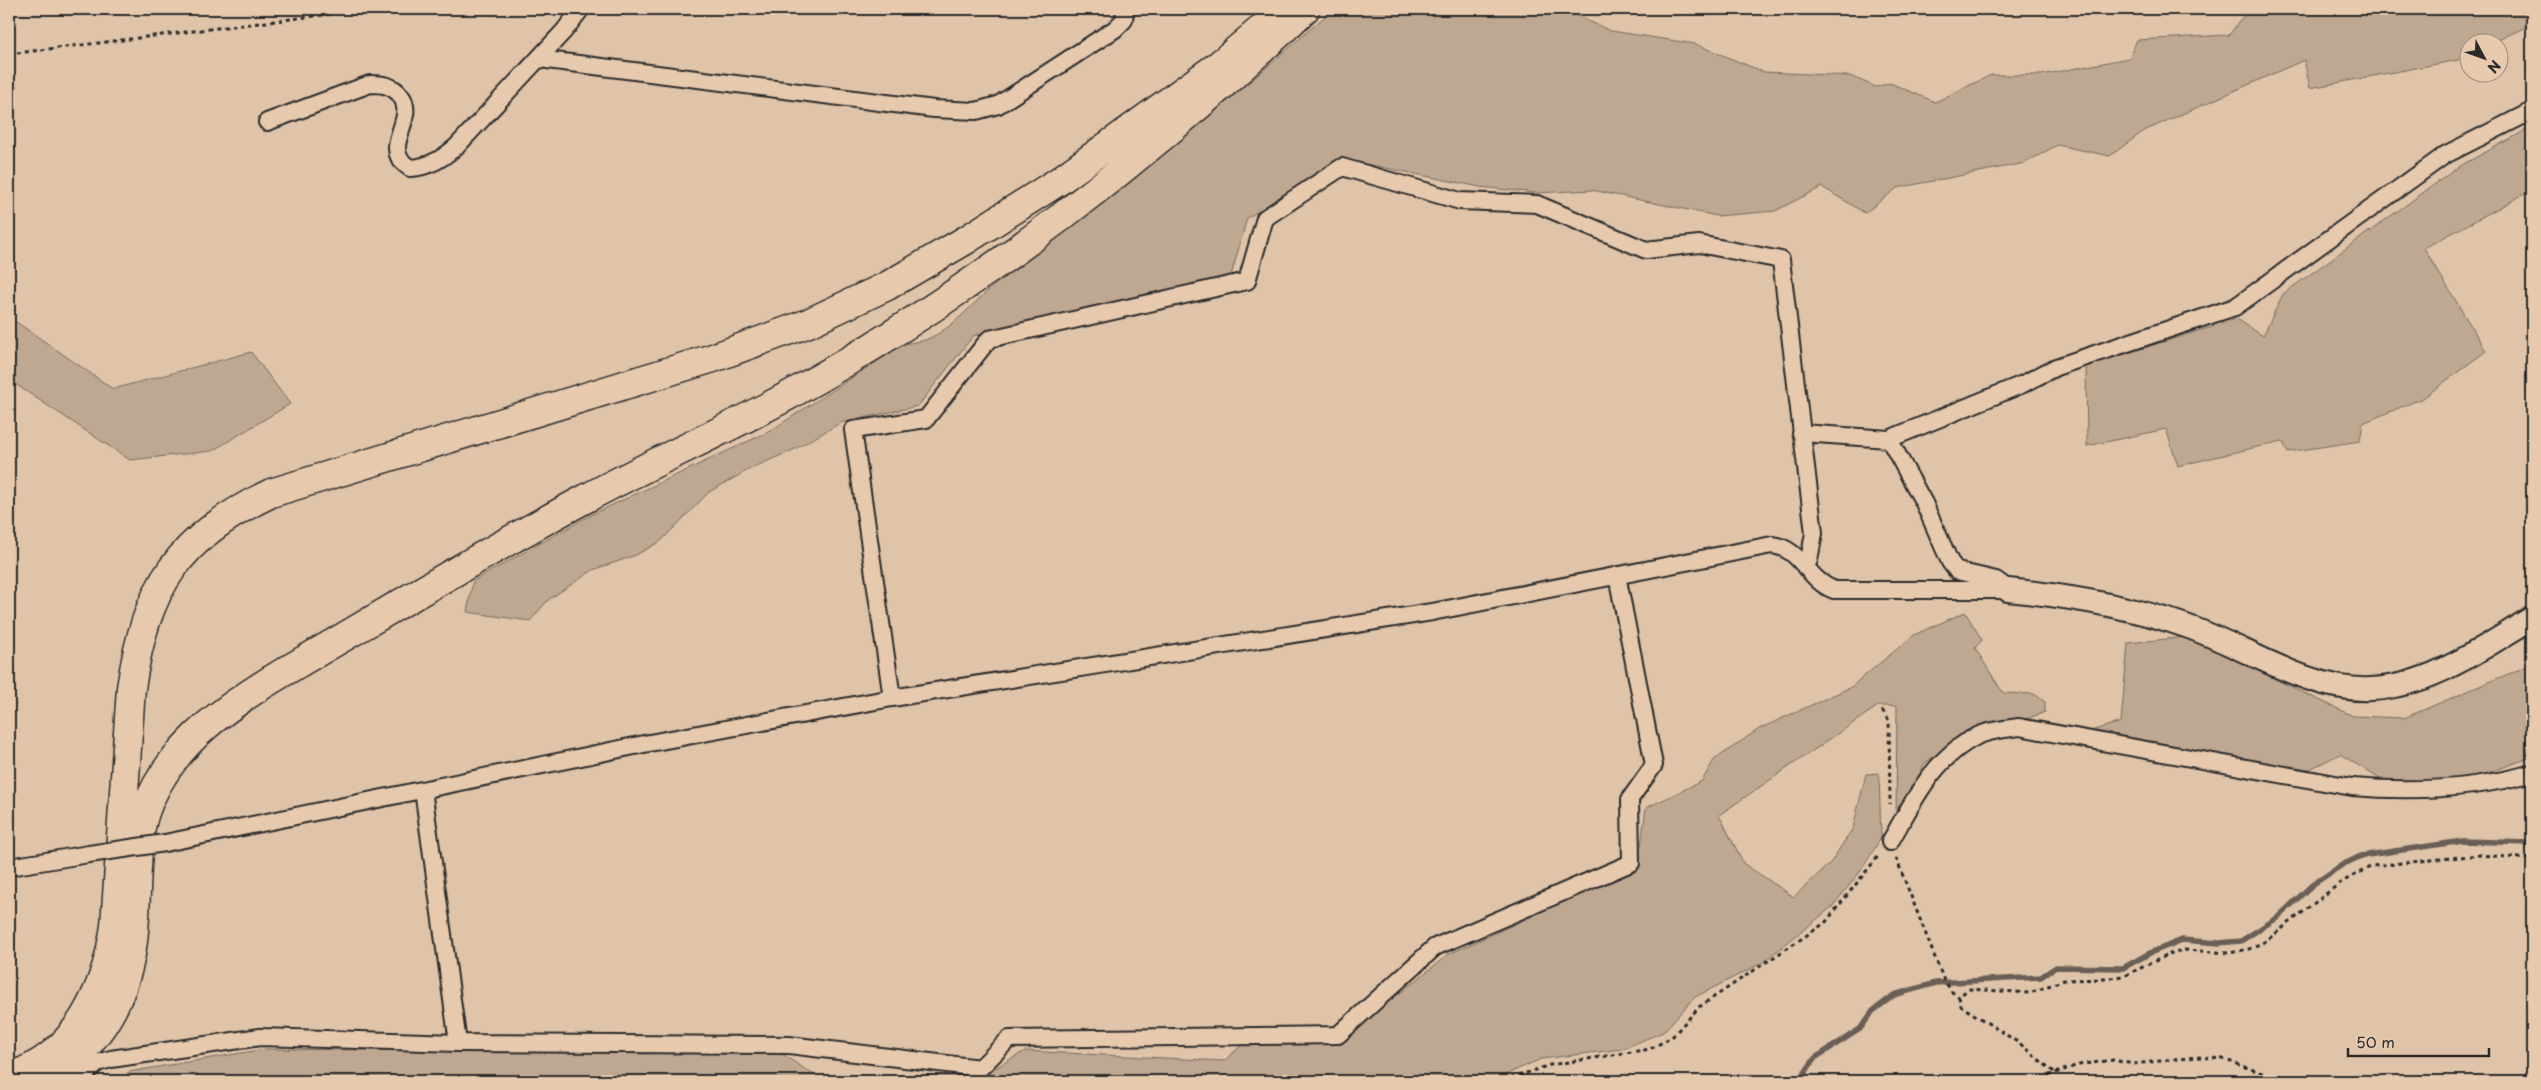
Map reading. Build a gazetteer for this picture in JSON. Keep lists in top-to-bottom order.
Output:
{
  "scale_bar": "50 m",
  "north": "bottom right"
}
